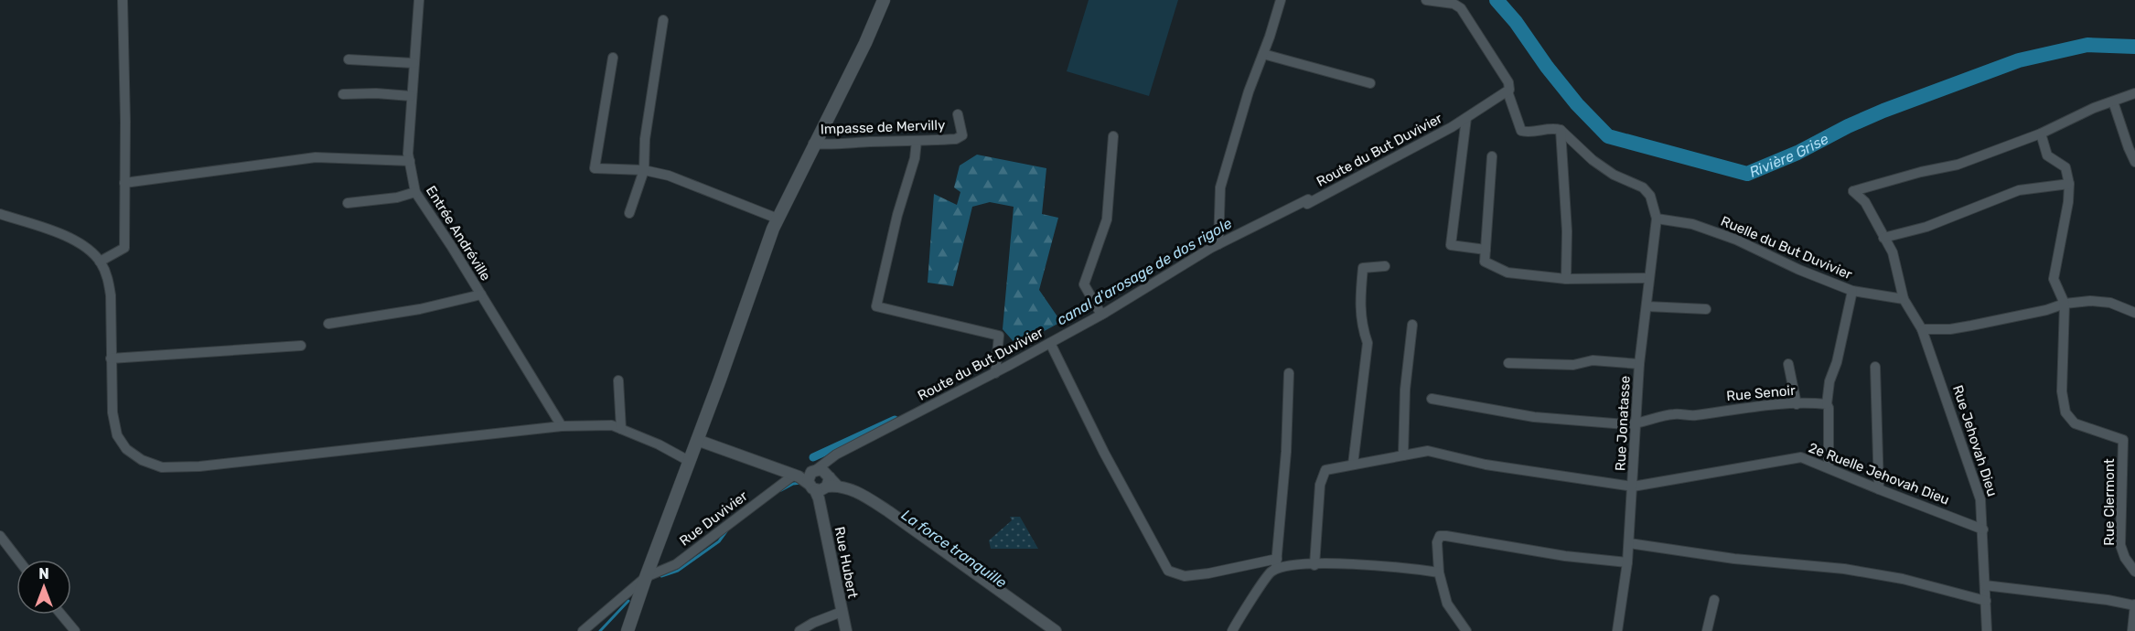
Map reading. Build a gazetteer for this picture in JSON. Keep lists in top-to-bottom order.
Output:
{
  "streets": {
    "street": [
      "Impasse de Mervilly",
      "Route du But Duvivier",
      "Entrée Andréville",
      "Ruelle du But Duvivier",
      "Rue Senoir",
      "Rue Jonatasse",
      "Rue Jehovah Dieu",
      "2e Ruelle Jehovah Dieu",
      "Rue Clermont",
      "Rue Duvivier",
      "Rue Hubert"
    ]
  },
  "crossings": [
    ["Route du But Duvivier", "Rue Hubert"],
    ["Ruelle du But Duvivier", "Rue Jonatasse"],
    ["Rue Senoir", "Rue Jonatasse"],
    ["Rue Jonatasse", "2e Ruelle Jehovah Dieu"],
    ["Rue Jehovah Dieu", "2e Ruelle Jehovah Dieu"]
  ],
  "water": ["Rivière Grise", "canal d'arosage de dos rigole", "La force tranquille"],
  "north": "top"
}
